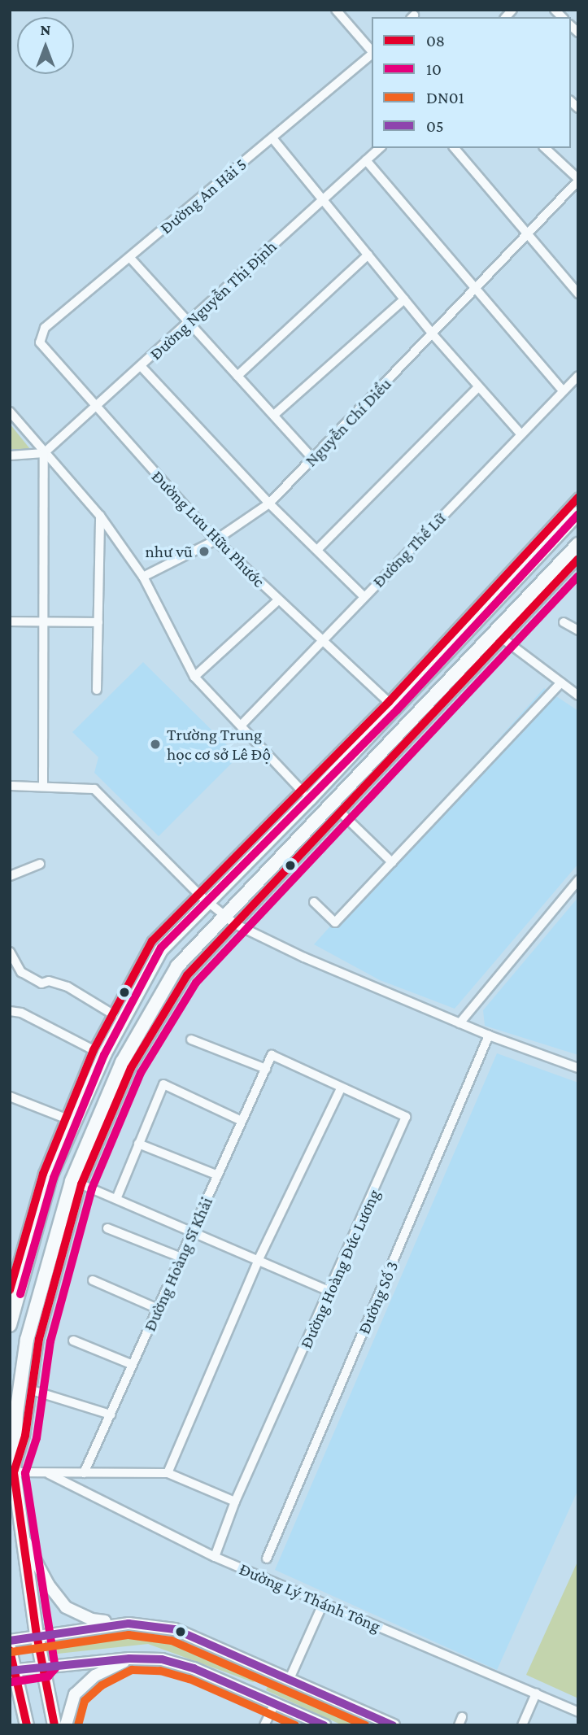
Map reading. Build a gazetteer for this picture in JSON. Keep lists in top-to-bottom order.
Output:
{
  "streets": {
    "street": [
      "Đường An Hải 5",
      "Đường Nguyễn Thị Định",
      "Nguyễn Chí Diểu",
      "Đường Lưu Hữu Phước",
      "Đường Thế Lữ",
      "Đường Hoàng Sĩ Khải",
      "Đường Hoàng Đức Lương",
      "Đường Số 3",
      "Đường Lý Thánh Tông"
    ]
  },
  "crossings": [
    ["Đường An Hải 5", "Đường Lưu Hữu Phước"],
    ["Đường Nguyễn Thị Định", "Đường Lưu Hữu Phước"],
    ["Nguyễn Chí Diểu", "Đường Lưu Hữu Phước"],
    ["Đường Lưu Hữu Phước", "Đường Thế Lữ"],
    ["Đường Hoàng Sĩ Khải", "Đường Hoàng Đức Lương"],
    ["Đường Hoàng Đức Lương", "Đường Lý Thánh Tông"]
  ],
  "places": ["như vũ", "Trường Trung học cơ sở Lê Độ"],
  "lines": [
    "transit line 08",
    "transit line 10",
    "transit line 05",
    "transit line DN01"
  ],
  "legend": [
    "08",
    "10",
    "DN01",
    "05"
  ],
  "north": "top"
}
